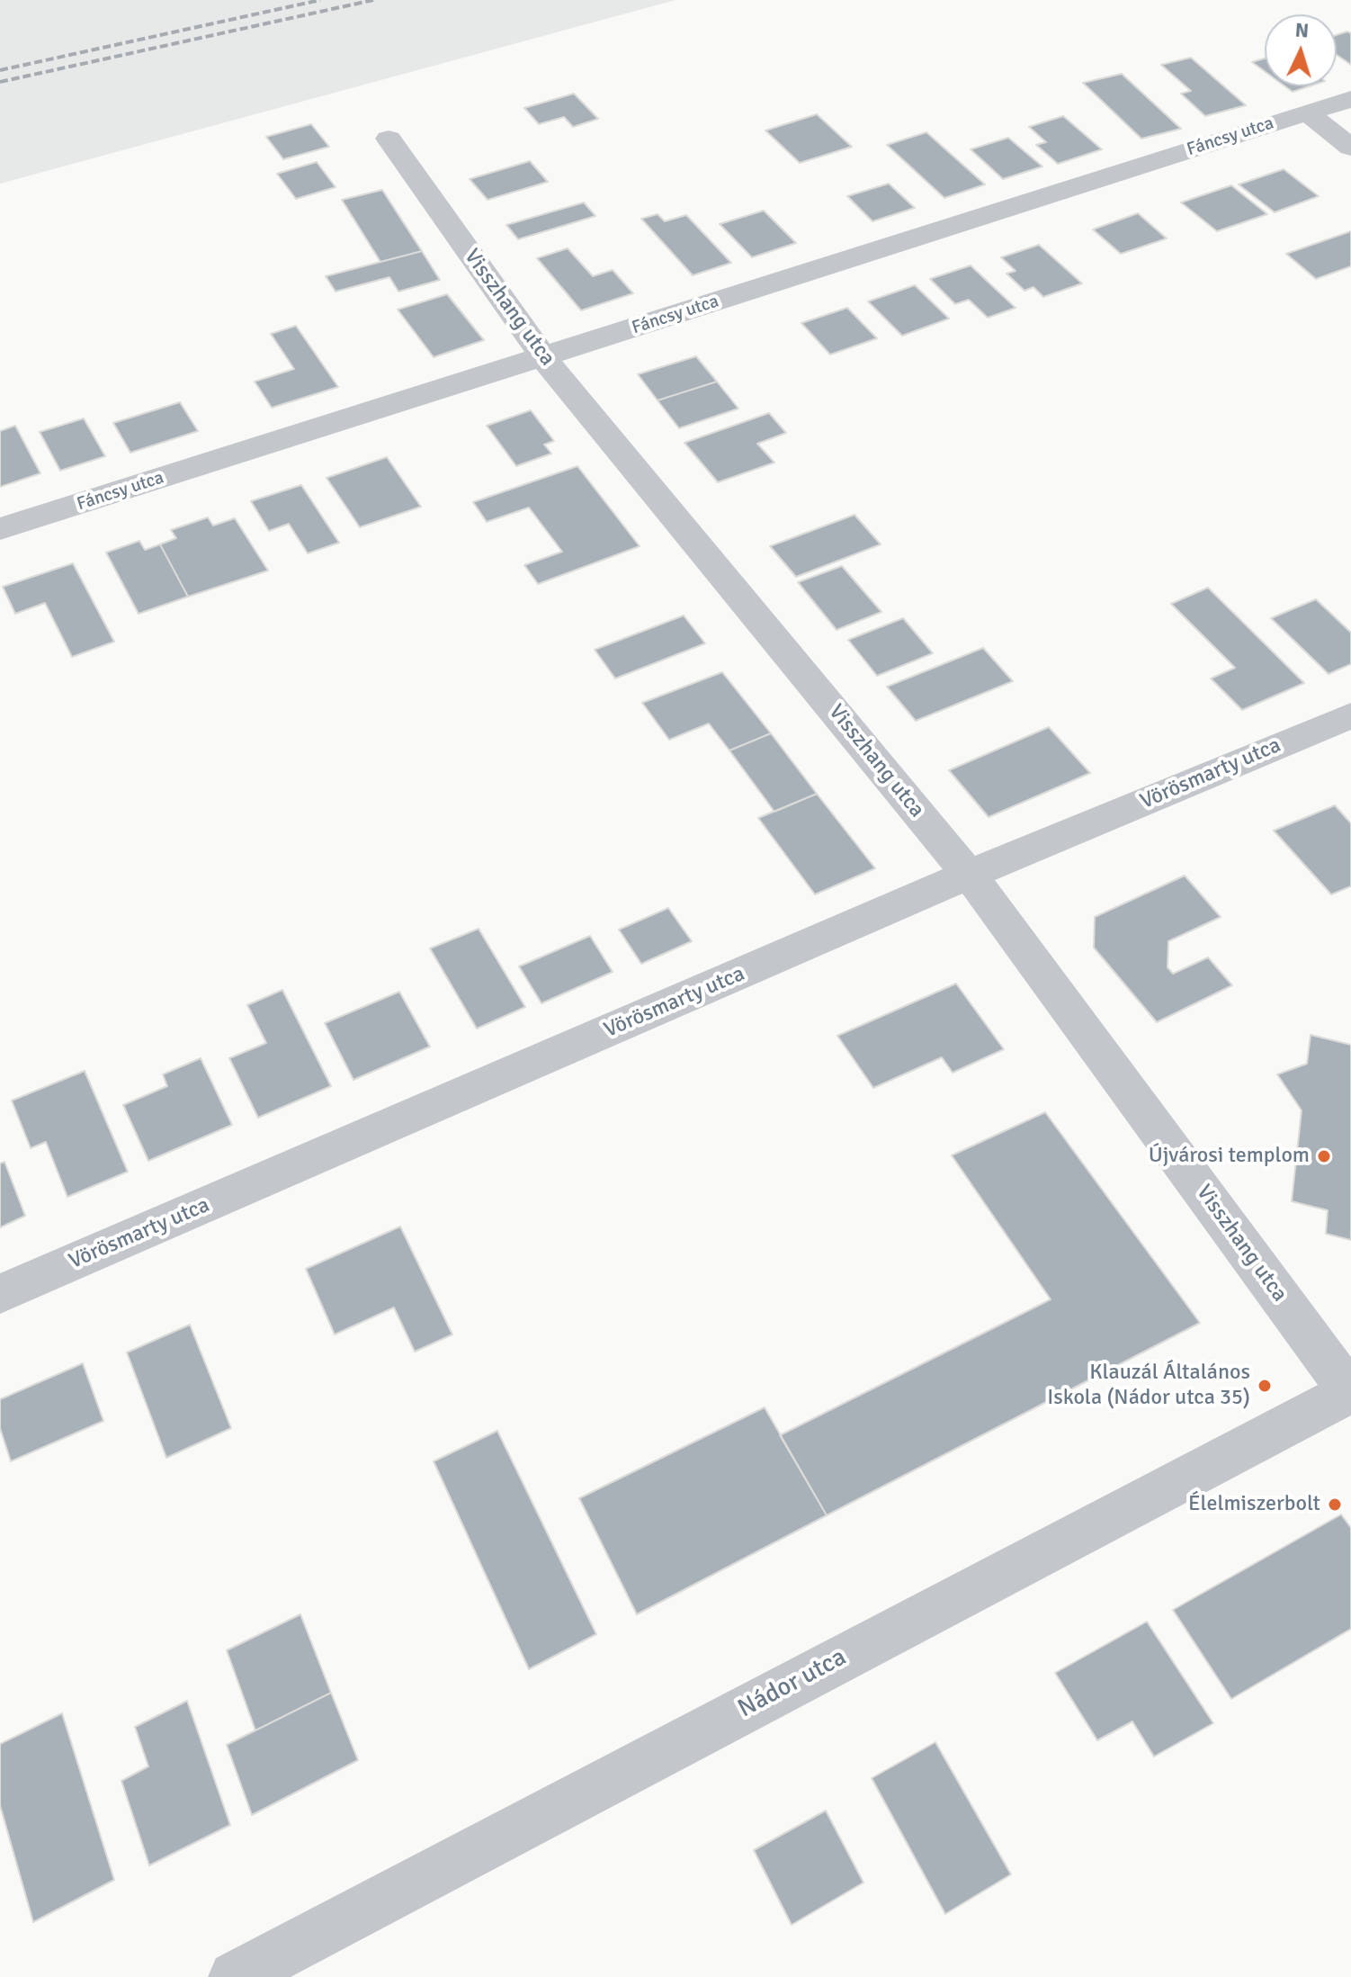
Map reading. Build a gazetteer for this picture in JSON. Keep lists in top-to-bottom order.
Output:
{
  "streets": {
    "street": [
      "Fáncsy utca",
      "Visszhang utca",
      "Vörösmarty utca",
      "Nádor utca"
    ]
  },
  "crossings": [
    ["Fáncsy utca", "Visszhang utca"],
    ["Visszhang utca", "Vörösmarty utca"],
    ["Visszhang utca", "Nádor utca"]
  ],
  "places": ["Újvárosi templom", "Klauzál Általános Iskola (Nádor utca 35)", "Élelmiszerbolt"],
  "north": "top"
}
